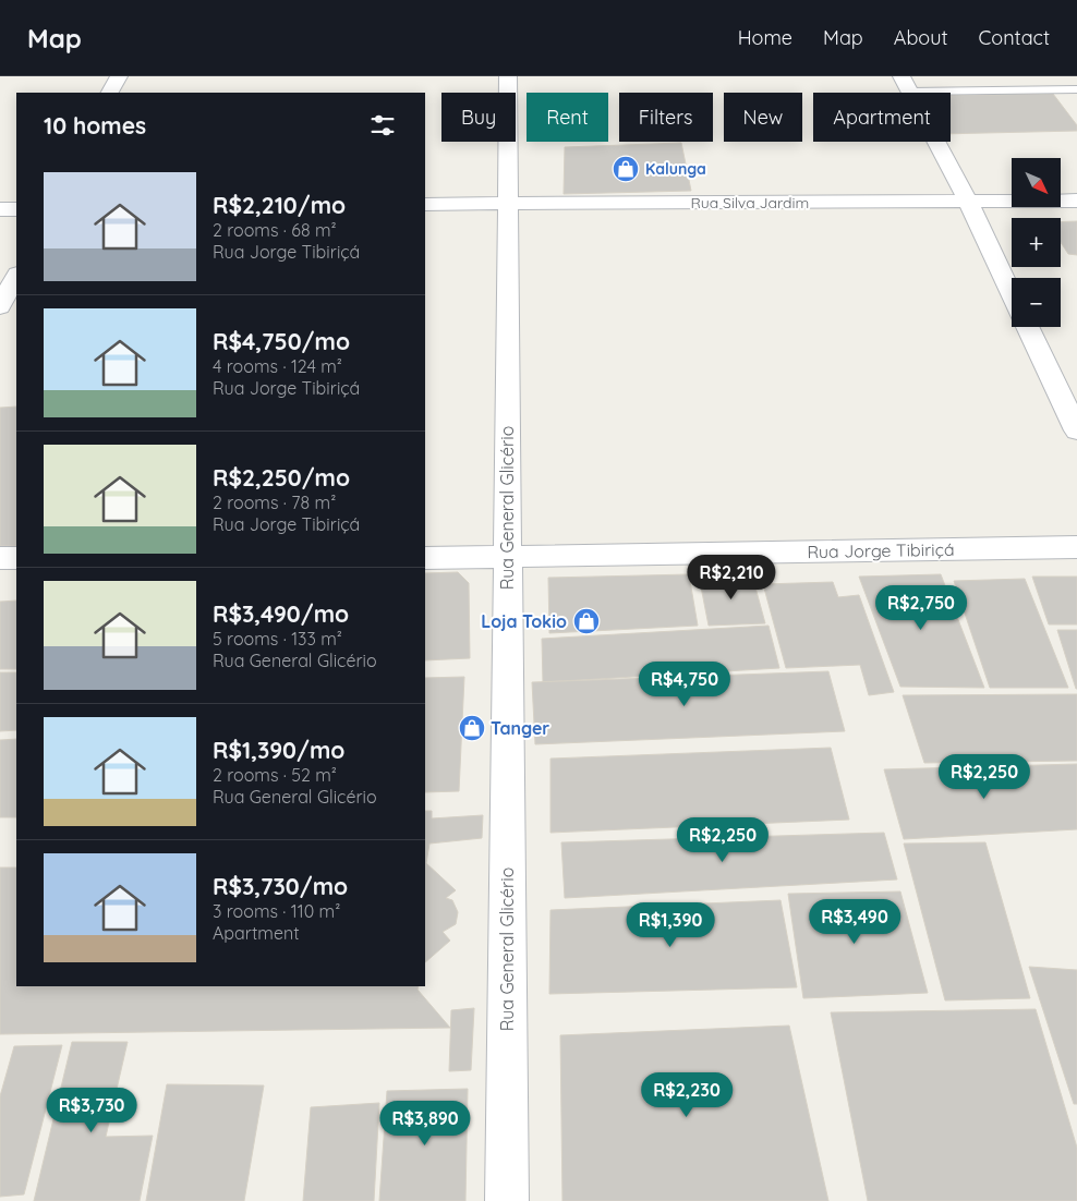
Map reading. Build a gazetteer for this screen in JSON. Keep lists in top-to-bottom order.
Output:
{
  "streets": {
    "street": ["Rua Silva Jardim", "Rua General Glicério", "Rua Jorge Tibiriçá"]
  },
  "crossings": [
    ["Rua Silva Jardim", "Rua General Glicério"],
    ["Rua General Glicério", "Rua Jorge Tibiriçá"]
  ],
  "places": {
    "shop": ["Kalunga", "Loja Tokio", "Tanger"]
  },
  "north": "bottom right",
  "page": {
    "header": "Map",
    "nav": [
      "Home",
      "Map",
      "About",
      "Contact"
    ],
    "chip": [
      "Buy",
      "Rent",
      "Filters",
      "New",
      "Apartment"
    ],
    "heading": "10 homes",
    "map_buttons": ["+", "−"],
    "list": [
      {
        "name": "R$2,210/mo",
        "note": "2 rooms · 68 m² · Rua Jorge Tibiriçá"
      },
      {
        "name": "R$4,750/mo",
        "note": "4 rooms · 124 m² · Rua Jorge Tibiriçá"
      },
      {
        "name": "R$2,250/mo",
        "note": "2 rooms · 78 m² · Rua Jorge Tibiriçá"
      },
      {
        "name": "R$3,490/mo",
        "note": "5 rooms · 133 m² · Rua General Glicério"
      },
      {
        "name": "R$1,390/mo",
        "note": "2 rooms · 52 m² · Rua General Glicério"
      },
      {
        "name": "R$3,730/mo",
        "note": "3 rooms · 110 m² · Apartment"
      }
    ],
    "price": [
      "R$2,210",
      "R$2,750",
      "R$4,750",
      "R$2,250",
      "R$2,250",
      "R$3,490",
      "R$1,390",
      "R$2,230",
      "R$3,730",
      "R$3,890"
    ]
  }
}
